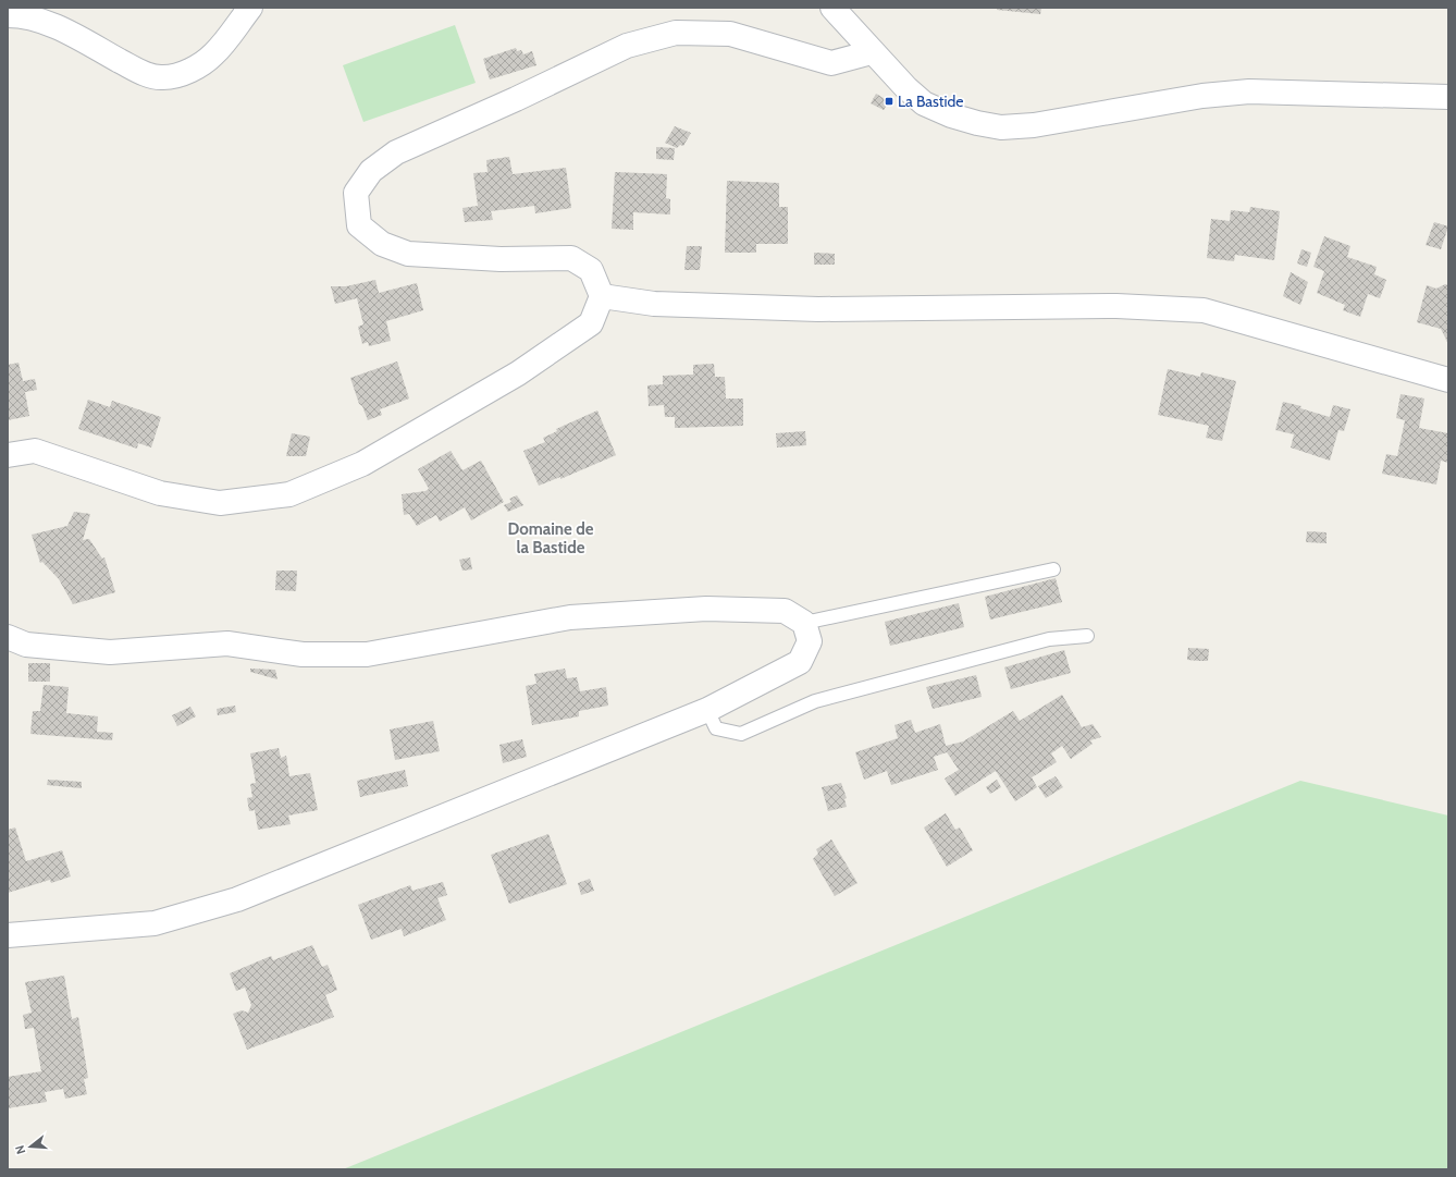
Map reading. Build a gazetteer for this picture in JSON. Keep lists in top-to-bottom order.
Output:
{
  "districts": ["Domaine de la Bastide"],
  "places": {
    "transit": ["La Bastide"]
  },
  "north": "left"
}
